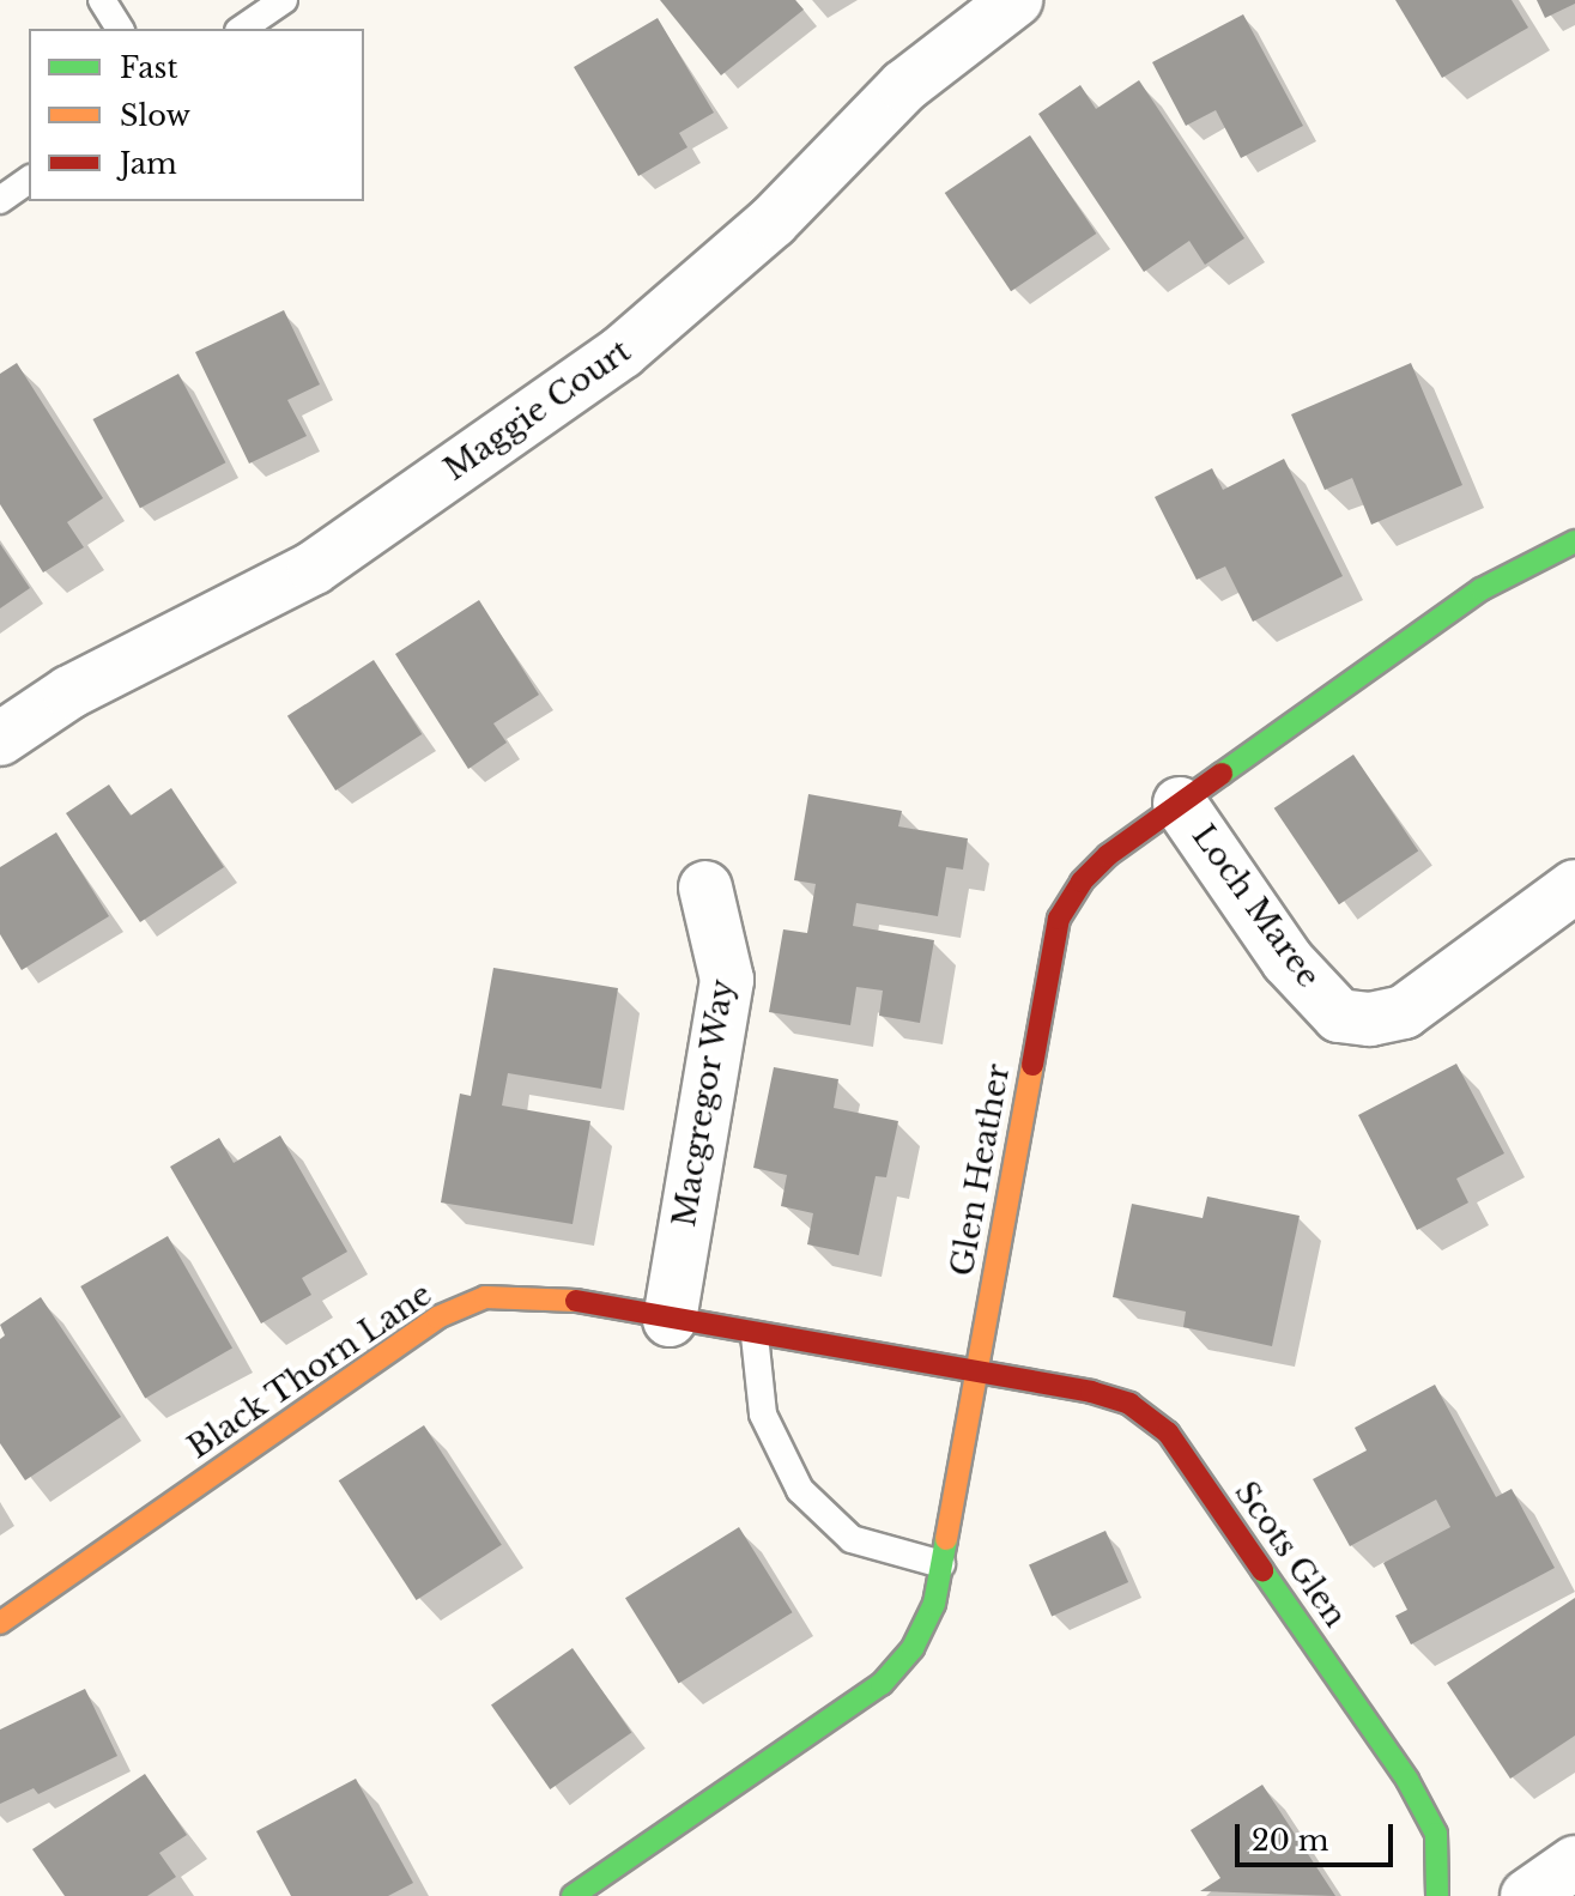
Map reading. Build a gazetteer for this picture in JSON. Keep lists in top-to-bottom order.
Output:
{
  "streets": {
    "street": [
      "Maggie Court",
      "Loch Maree",
      "Macgregor Way",
      "Glen Heather",
      "Black Thorn Lane",
      "Scots Glen"
    ]
  },
  "crossings": [
    ["Loch Maree", "Glen Heather"],
    ["Macgregor Way", "Black Thorn Lane"],
    ["Glen Heather", "Black Thorn Lane"],
    ["Glen Heather", "Scots Glen"],
    ["Black Thorn Lane", "Scots Glen"]
  ],
  "legend": ["Fast", "Slow", "Jam"],
  "scale_bar": "20 m"
}
